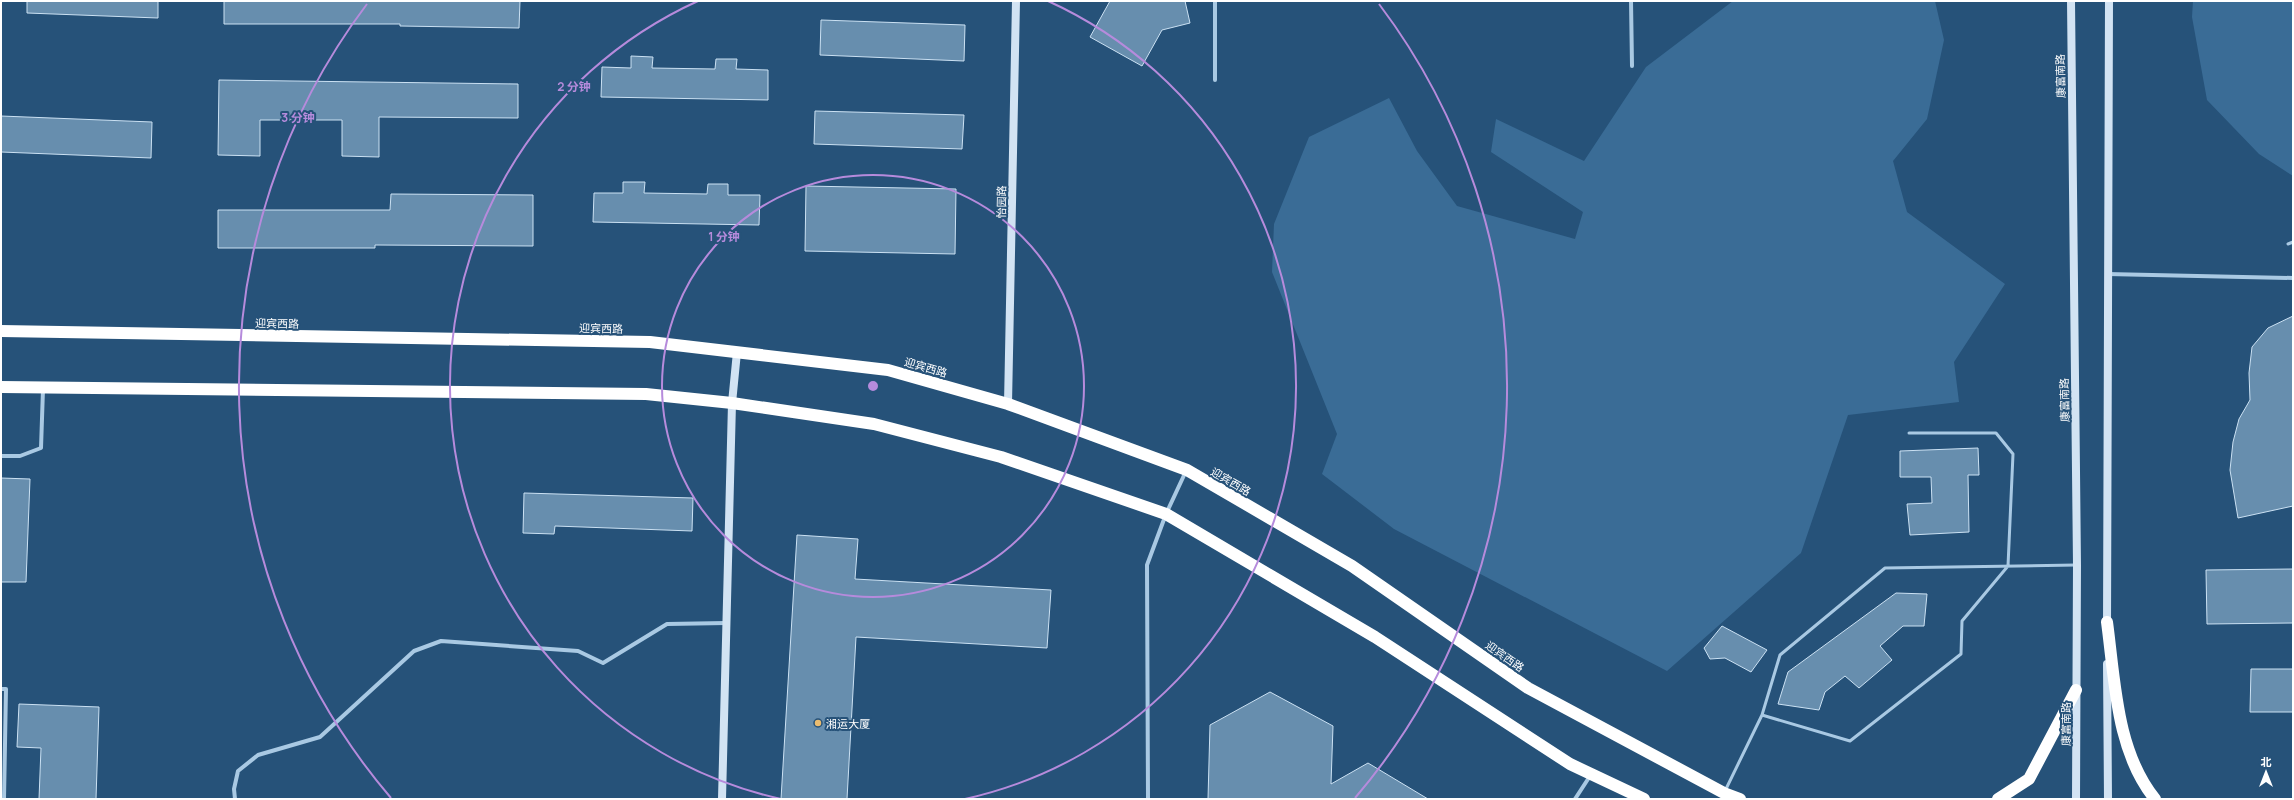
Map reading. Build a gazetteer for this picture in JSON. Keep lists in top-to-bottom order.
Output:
{
  "streets": {
    "highway": ["迎宾西路"],
    "main road": ["康富南路", "怡园路"]
  },
  "crossings": [
    ["怡园路", "迎宾西路"]
  ],
  "places": ["湘运大厦"],
  "north": "top",
  "rings": ["2 分钟", "3 分钟", "1 分钟"]
}
